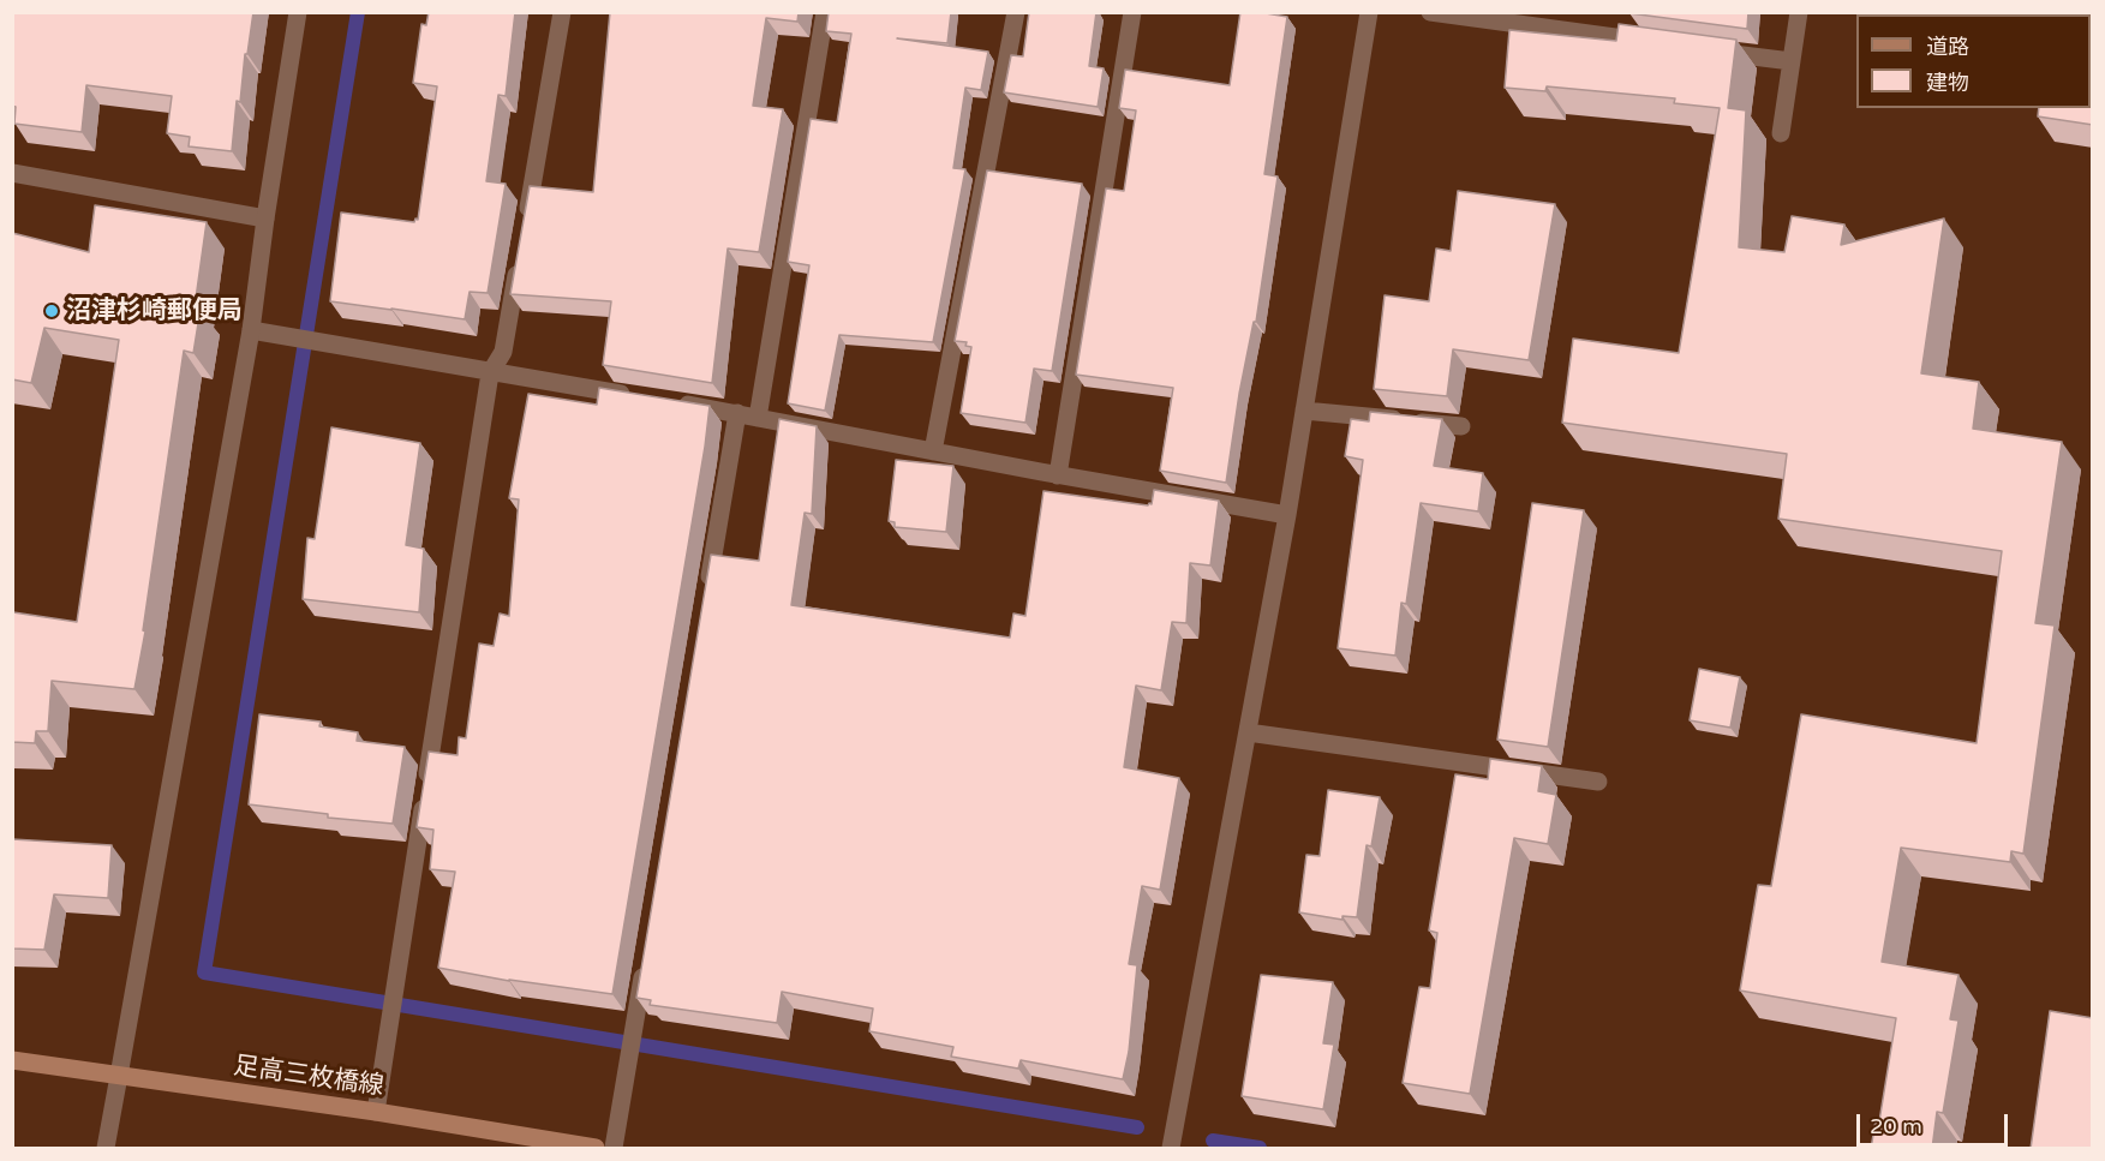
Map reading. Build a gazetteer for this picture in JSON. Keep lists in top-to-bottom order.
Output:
{
  "streets": {
    "main road": ["足高三枚橋線"]
  },
  "places": ["沼津杉崎郵便局"],
  "legend": ["道路", "建物"],
  "scale_bar": "20 m"
}
